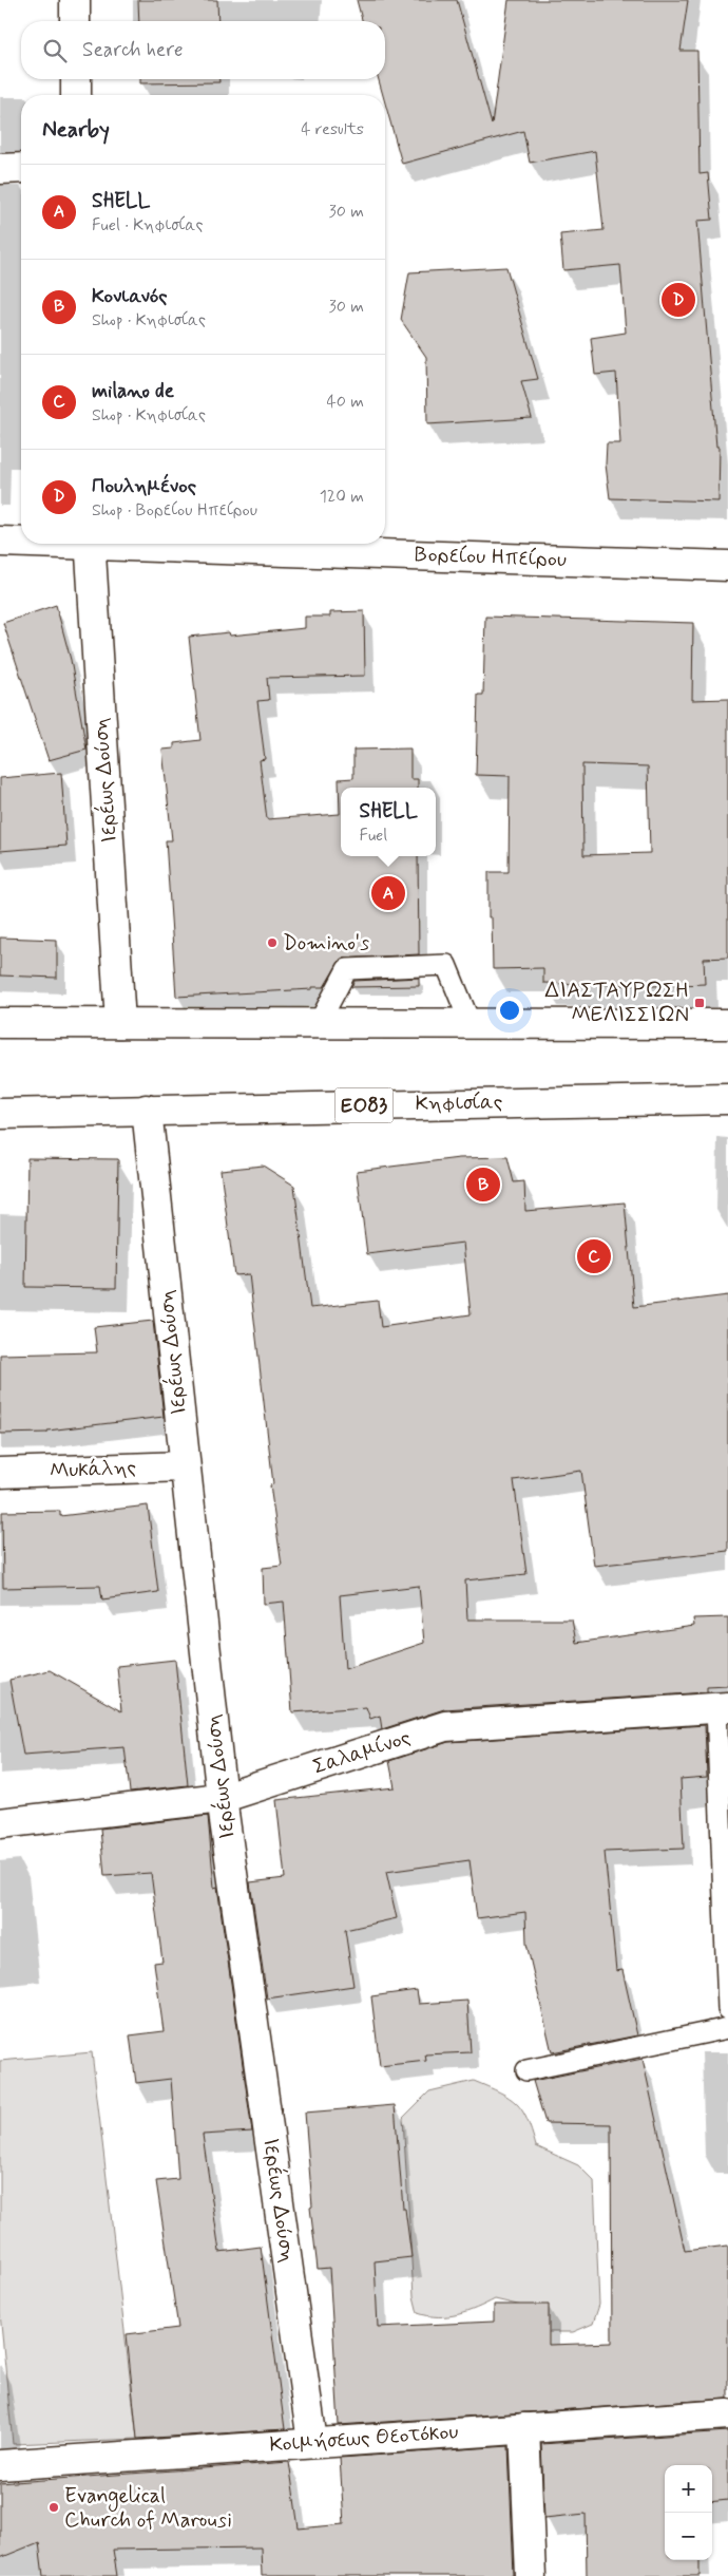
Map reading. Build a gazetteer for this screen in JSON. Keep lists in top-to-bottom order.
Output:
{
  "streets": {
    "street": [
      "Βορείου Ηπείρου",
      "Ιερέως Δούση",
      "Κηφισίας",
      "ΕΟ83",
      "Μυκάλης",
      "Σαλαμίνος",
      "Κοιμήσεως Θεοτόκου"
    ]
  },
  "crossings": [
    ["Ιερέως Δούση", "Κηφισίας"],
    ["Ιερέως Δούση", "Μυκάλης"],
    ["Ιερέως Δούση", "Σαλαμίνος"],
    ["Ιερέως Δούση", "Κοιμήσεως Θεοτόκου"]
  ],
  "places": {
    "other": ["Domino's", "Evangelical Church of Marousi"],
    "transit": ["ΔΙΑΣΤΑΥΡΩΣΗ ΜΕΛΙΣΣΙΩΝ"]
  },
  "page": {
    "search": "Search here",
    "heading": ["Nearby", "4 results"],
    "list": [
      {
        "mark": "A",
        "name": "SHELL",
        "note": "Fuel · Κηφισίας",
        "value": "30 m"
      },
      {
        "mark": "B",
        "name": "Κονιανός",
        "note": "Shop · Κηφισίας",
        "value": "30 m"
      },
      {
        "mark": "C",
        "name": "milano de",
        "note": "Shop · Κηφισίας",
        "value": "40 m"
      },
      {
        "mark": "D",
        "name": "Πουλημένος",
        "note": "Shop · Βορείου Ηπείρου",
        "value": "120 m"
      }
    ],
    "pins": [
      "D",
      "A",
      "B",
      "C"
    ],
    "popup": ["SHELL", "Fuel"],
    "map_buttons": ["+", "−"]
  }
}
